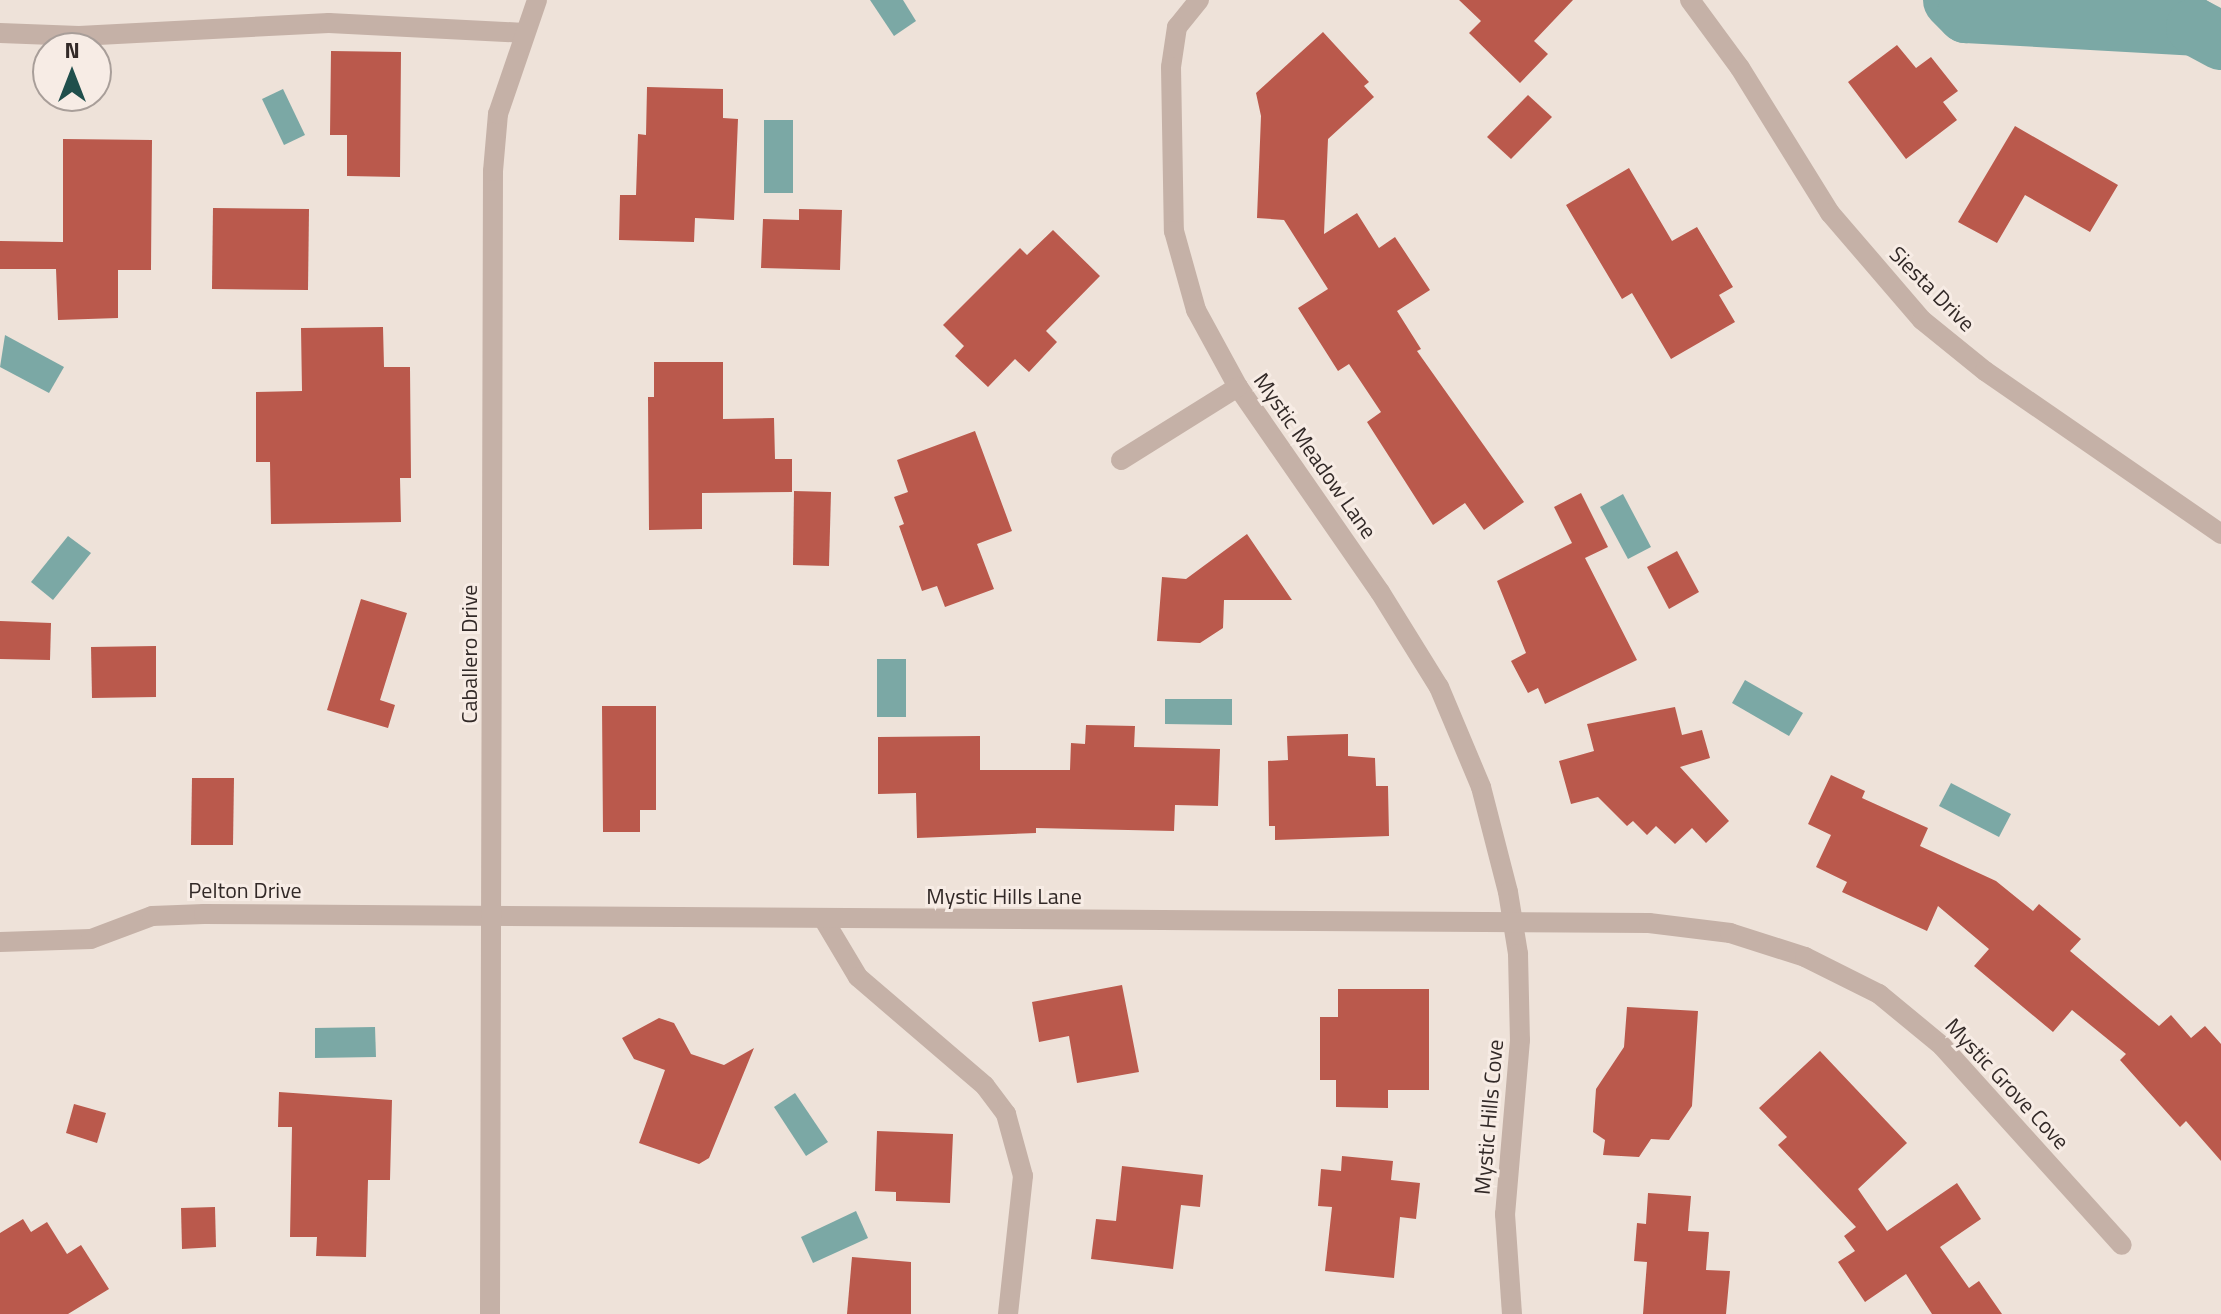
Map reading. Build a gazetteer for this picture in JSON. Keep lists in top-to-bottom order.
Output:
{
  "streets": {
    "street": [
      "Siesta Drive",
      "Mystic Meadow Lane",
      "Caballero Drive",
      "Pelton Drive",
      "Mystic Hills Lane",
      "Mystic Grove Cove",
      "Mystic Hills Cove"
    ]
  },
  "crossings": [
    ["Mystic Meadow Lane", "Mystic Hills Lane"],
    ["Mystic Meadow Lane", "Mystic Grove Cove"],
    ["Mystic Meadow Lane", "Mystic Hills Cove"],
    ["Caballero Drive", "Pelton Drive"],
    ["Caballero Drive", "Mystic Hills Lane"],
    ["Pelton Drive", "Mystic Hills Lane"],
    ["Mystic Hills Lane", "Mystic Grove Cove"],
    ["Mystic Hills Lane", "Mystic Hills Cove"],
    ["Mystic Grove Cove", "Mystic Hills Cove"]
  ],
  "north": "top"
}
